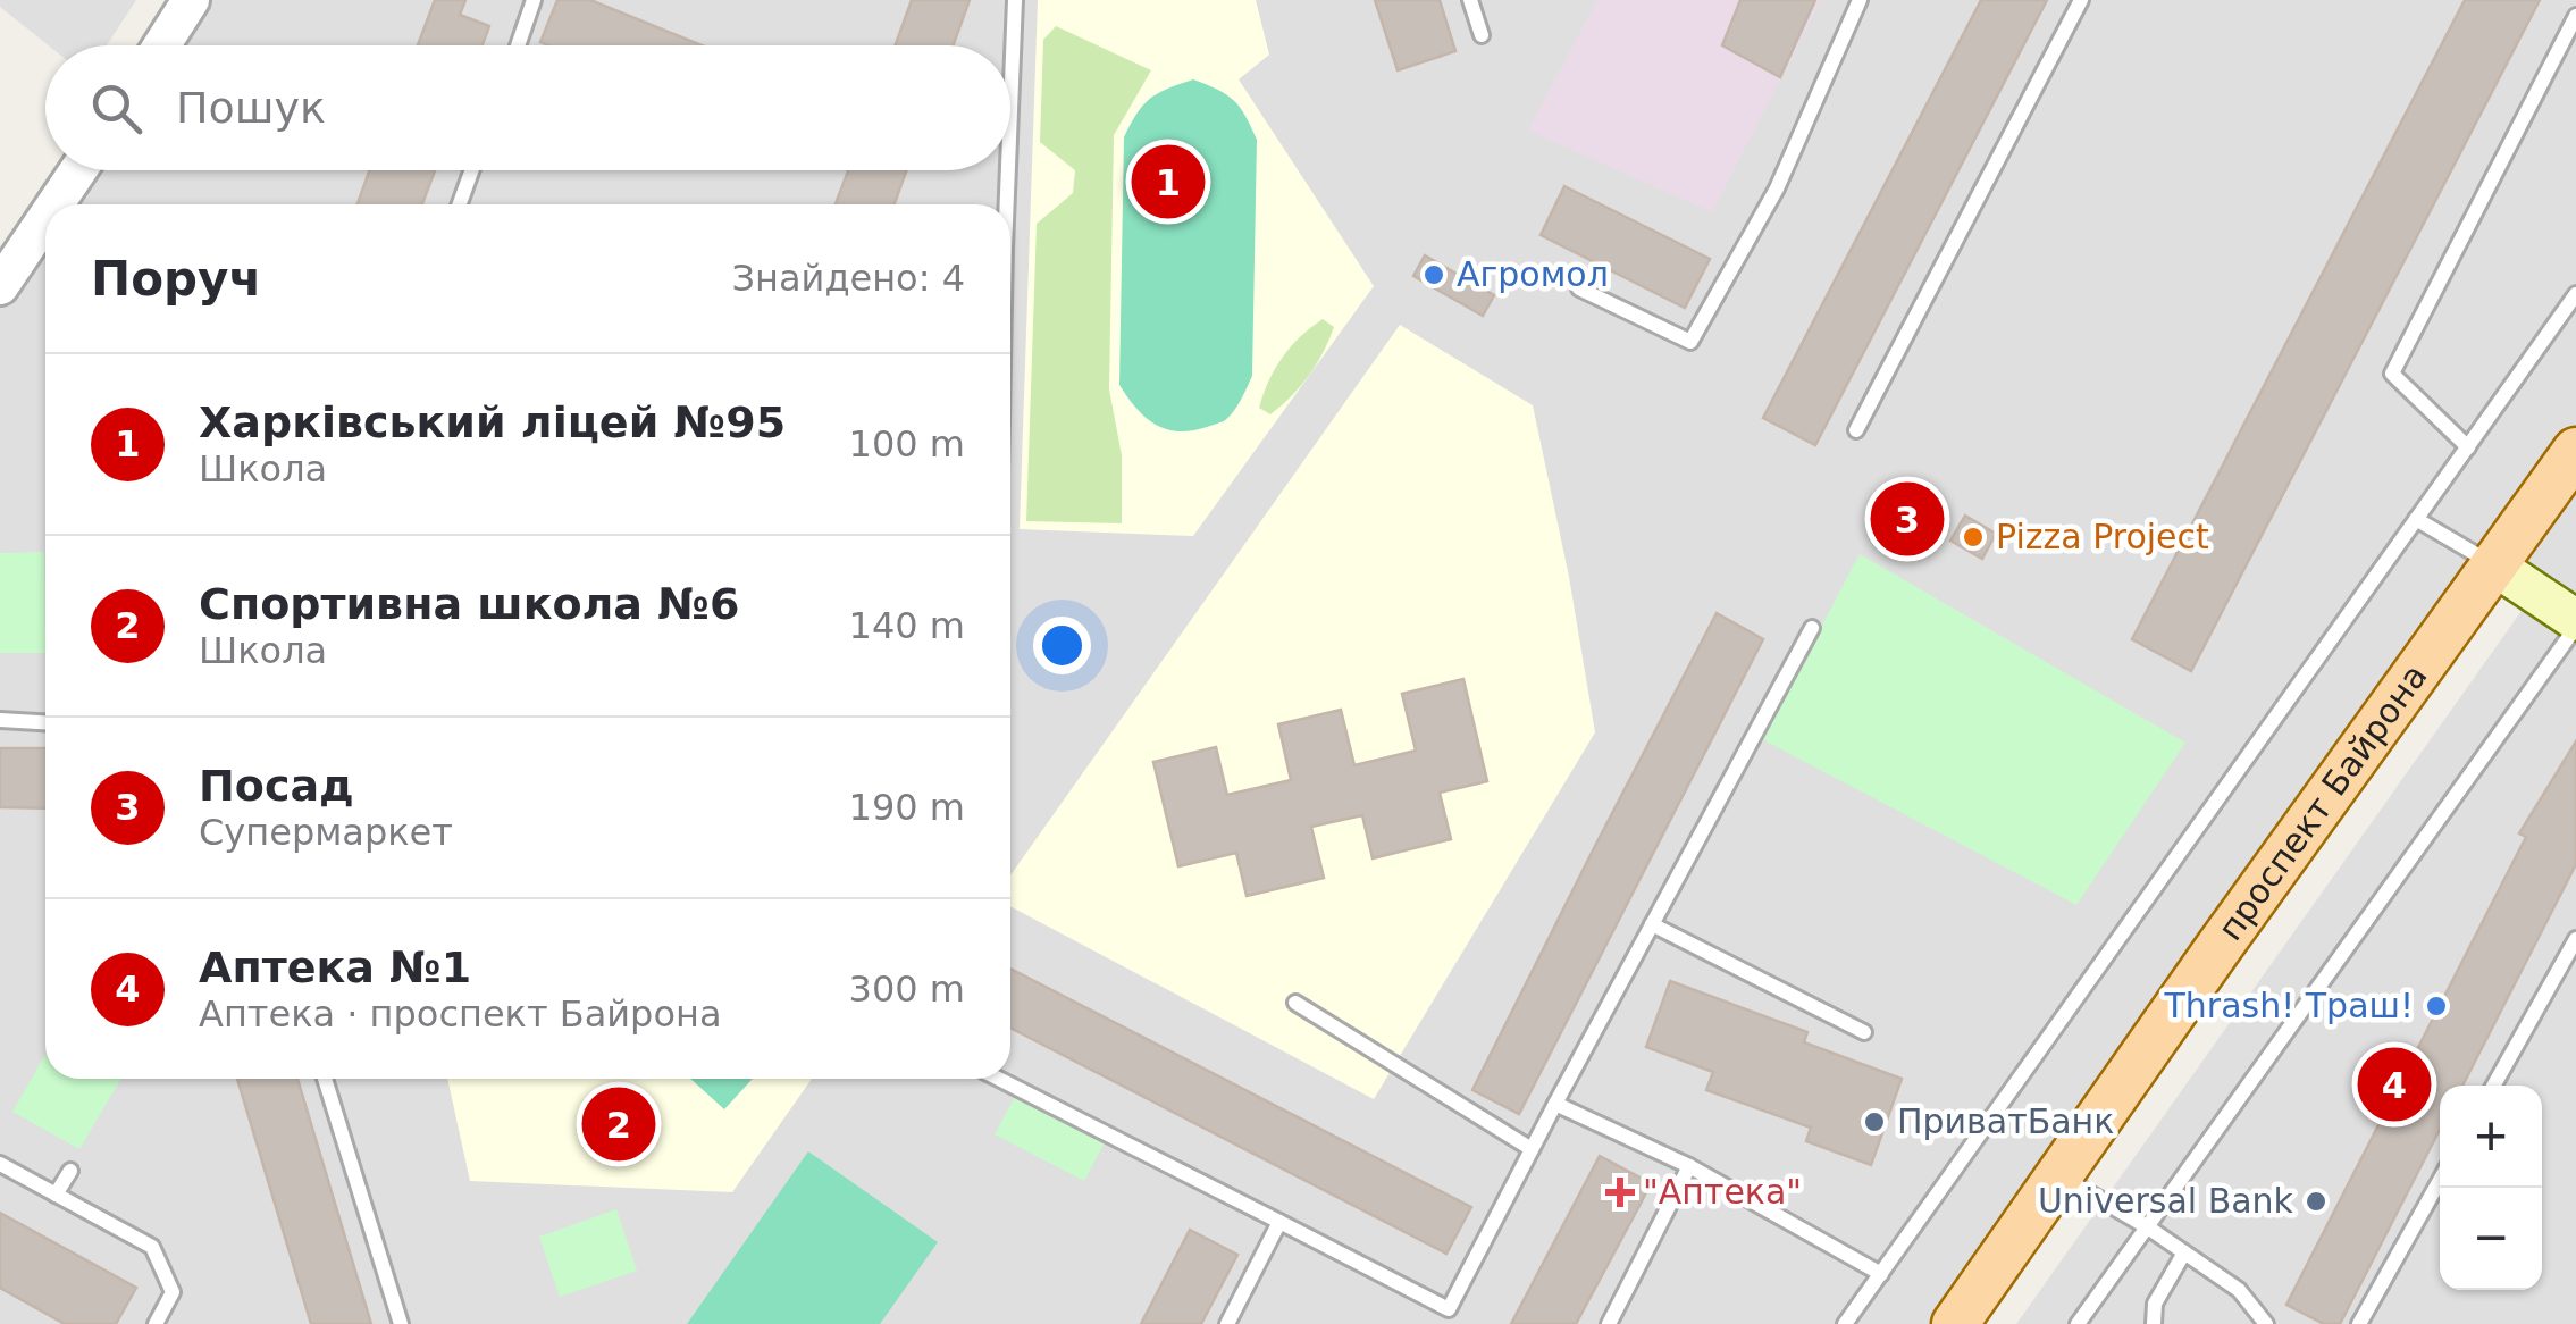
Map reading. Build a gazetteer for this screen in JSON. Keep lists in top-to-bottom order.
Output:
{
  "streets": {
    "main road": ["проспект Байрона"]
  },
  "places": {
    "other": [
      "Агромол",
      "Pizza Project",
      "Thrash! Траш!",
      "ПриватБанк",
      "Universal Bank"
    ],
    "health": ["\"Аптека\""]
  },
  "page": {
    "search": "Пошук",
    "pins": [
      "1",
      "3",
      "4",
      "2"
    ],
    "heading": ["Поруч", "Знайдено: 4"],
    "list": [
      {
        "mark": "1",
        "name": "Харківський ліцей №95",
        "note": "Школа",
        "value": "100 m"
      },
      {
        "mark": "2",
        "name": "Спортивна школа №6",
        "note": "Школа",
        "value": "140 m"
      },
      {
        "mark": "3",
        "name": "Посад",
        "note": "Супермаркет",
        "value": "190 m"
      },
      {
        "mark": "4",
        "name": "Аптека №1",
        "note": "Аптека · проспект Байрона",
        "value": "300 m"
      }
    ],
    "map_buttons": ["+", "−"]
  }
}
